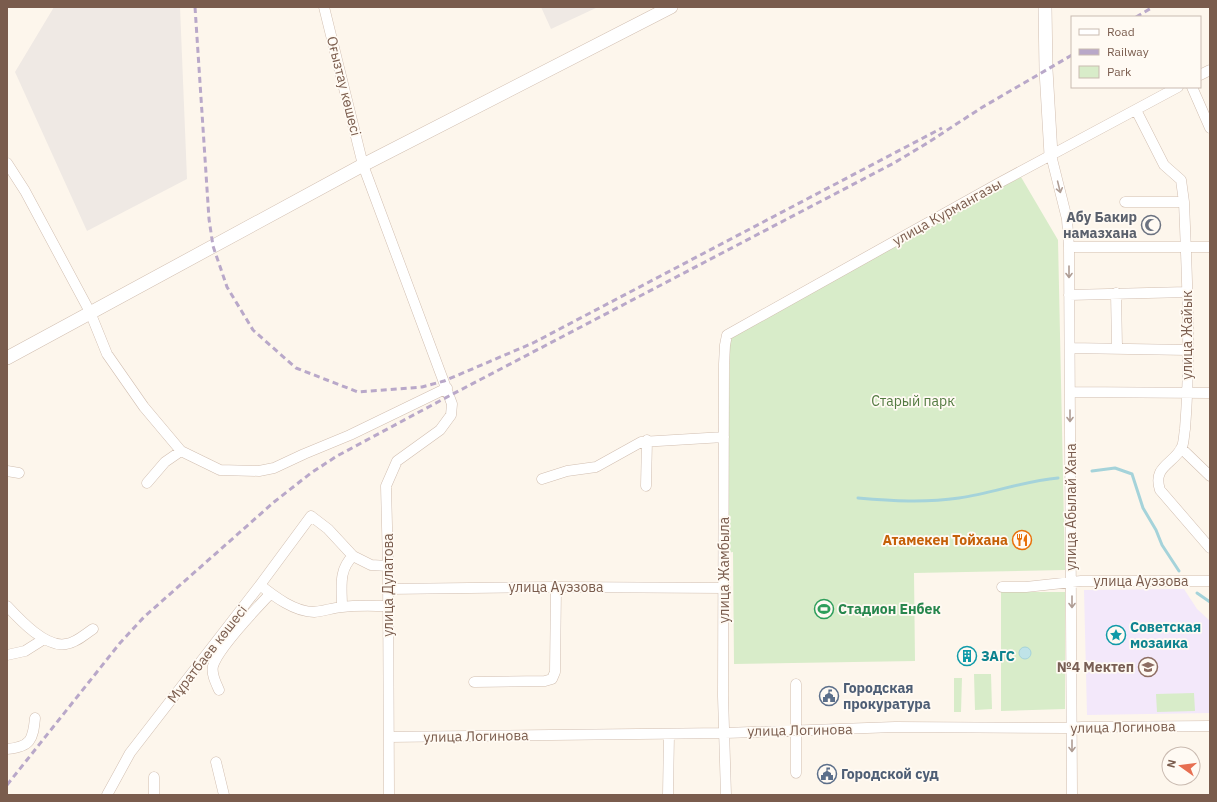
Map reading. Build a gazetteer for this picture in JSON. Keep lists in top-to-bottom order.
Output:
{
  "streets": {
    "street": [
      "Оғызтау көшесі",
      "улица Курмангазы",
      "улица Жайык",
      "улица Абылай Хана",
      "улица Жамбыла",
      "улица Ауэзова",
      "улица Дулатова",
      "Мұратбаев көшесі",
      "улица Логинова"
    ]
  },
  "crossings": [
    ["Оғызтау көшесі", "улица Дулатова"],
    ["улица Курмангазы", "улица Жайык"],
    ["улица Курмангазы", "улица Абылай Хана"],
    ["улица Курмангазы", "улица Жамбыла"],
    ["улица Абылай Хана", "улица Ауэзова"],
    ["улица Абылай Хана", "улица Логинова"],
    ["улица Жамбыла", "улица Ауэзова"],
    ["улица Жамбыла", "улица Логинова"],
    ["улица Ауэзова", "улица Дулатова"],
    ["улица Дулатова", "улица Логинова"]
  ],
  "one_way": ["улица Абылай Хана"],
  "parks": ["Старый парк"],
  "places": {
    "mosque": ["Абу Бакир намазхана"],
    "restaurant": ["Атамекен Тойхана"],
    "sports": ["Стадион Енбек"],
    "place": ["Советская мозаика"],
    "building": ["ЗАГС"],
    "school or university": ["№4 Мектеп"],
    "public building": ["Городская прокуратура", "Городской суд"]
  },
  "legend": ["Road", "Railway", "Park"],
  "north": "left"
}
